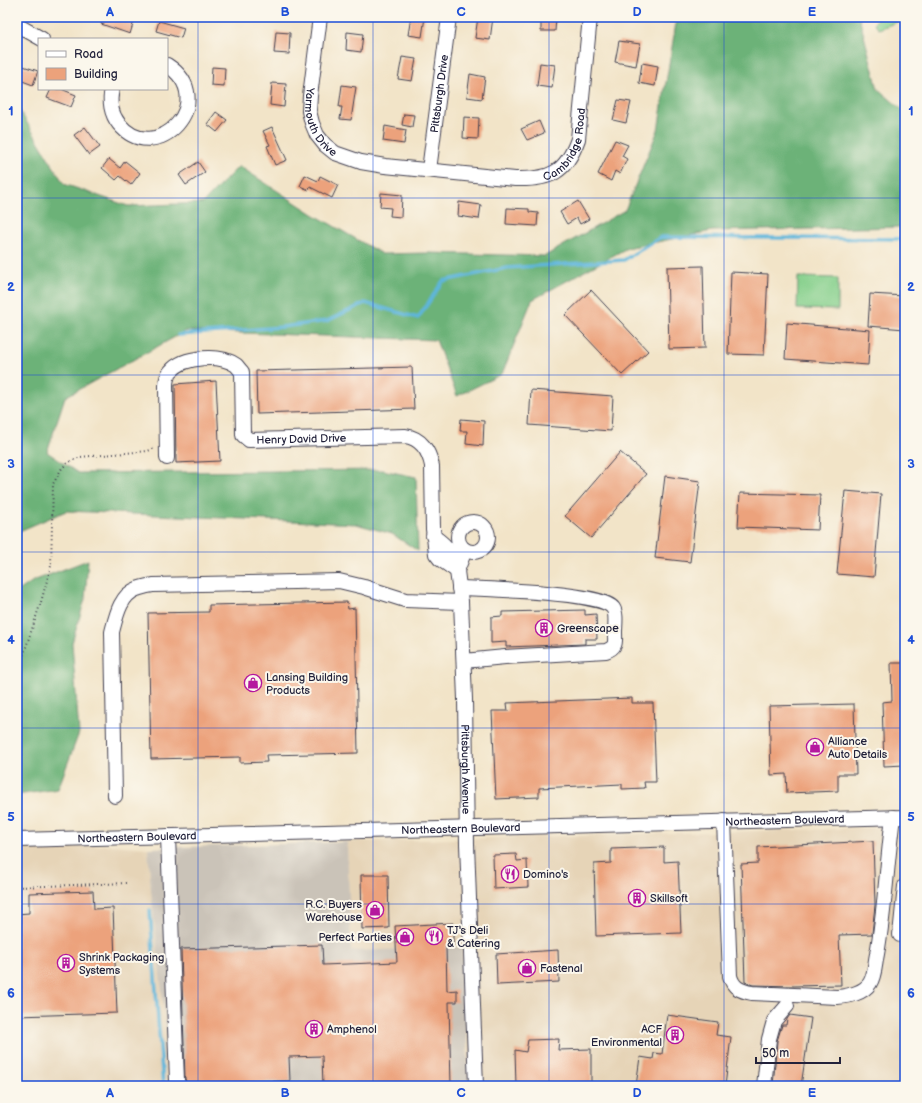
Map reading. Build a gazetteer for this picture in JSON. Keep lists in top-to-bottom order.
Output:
{
  "streets": {
    "street": [
      "Pittsburgh Drive",
      "Yarmouth Drive",
      "Cambridge Road",
      "Henry David Drive",
      "Pittsburgh Avenue",
      "Northeastern Boulevard"
    ]
  },
  "crossings": [
    ["Pittsburgh Drive", "Yarmouth Drive"],
    ["Pittsburgh Drive", "Cambridge Road"],
    ["Yarmouth Drive", "Cambridge Road"],
    ["Henry David Drive", "Pittsburgh Avenue"],
    ["Pittsburgh Avenue", "Northeastern Boulevard"]
  ],
  "places": {
    "building": [
      "Greenscape",
      "Skillsoft",
      "Shrink Packaging Systems",
      "Amphenol",
      "ACF Environmental"
    ],
    "shop": [
      "Lansing Building Products",
      "Alliance Auto Details",
      "R.C. Buyers Warehouse",
      "Perfect Parties",
      "Fastenal"
    ],
    "restaurant": ["Domino's", "TJ's Deli & Catering"]
  },
  "legend": ["Road", "Building"],
  "scale_bar": "50 m",
  "grid": {
    "columns": [
      "A",
      "B",
      "C",
      "D",
      "E"
    ],
    "rows": [
      "1",
      "2",
      "3",
      "4",
      "5",
      "6"
    ]
  }
}
